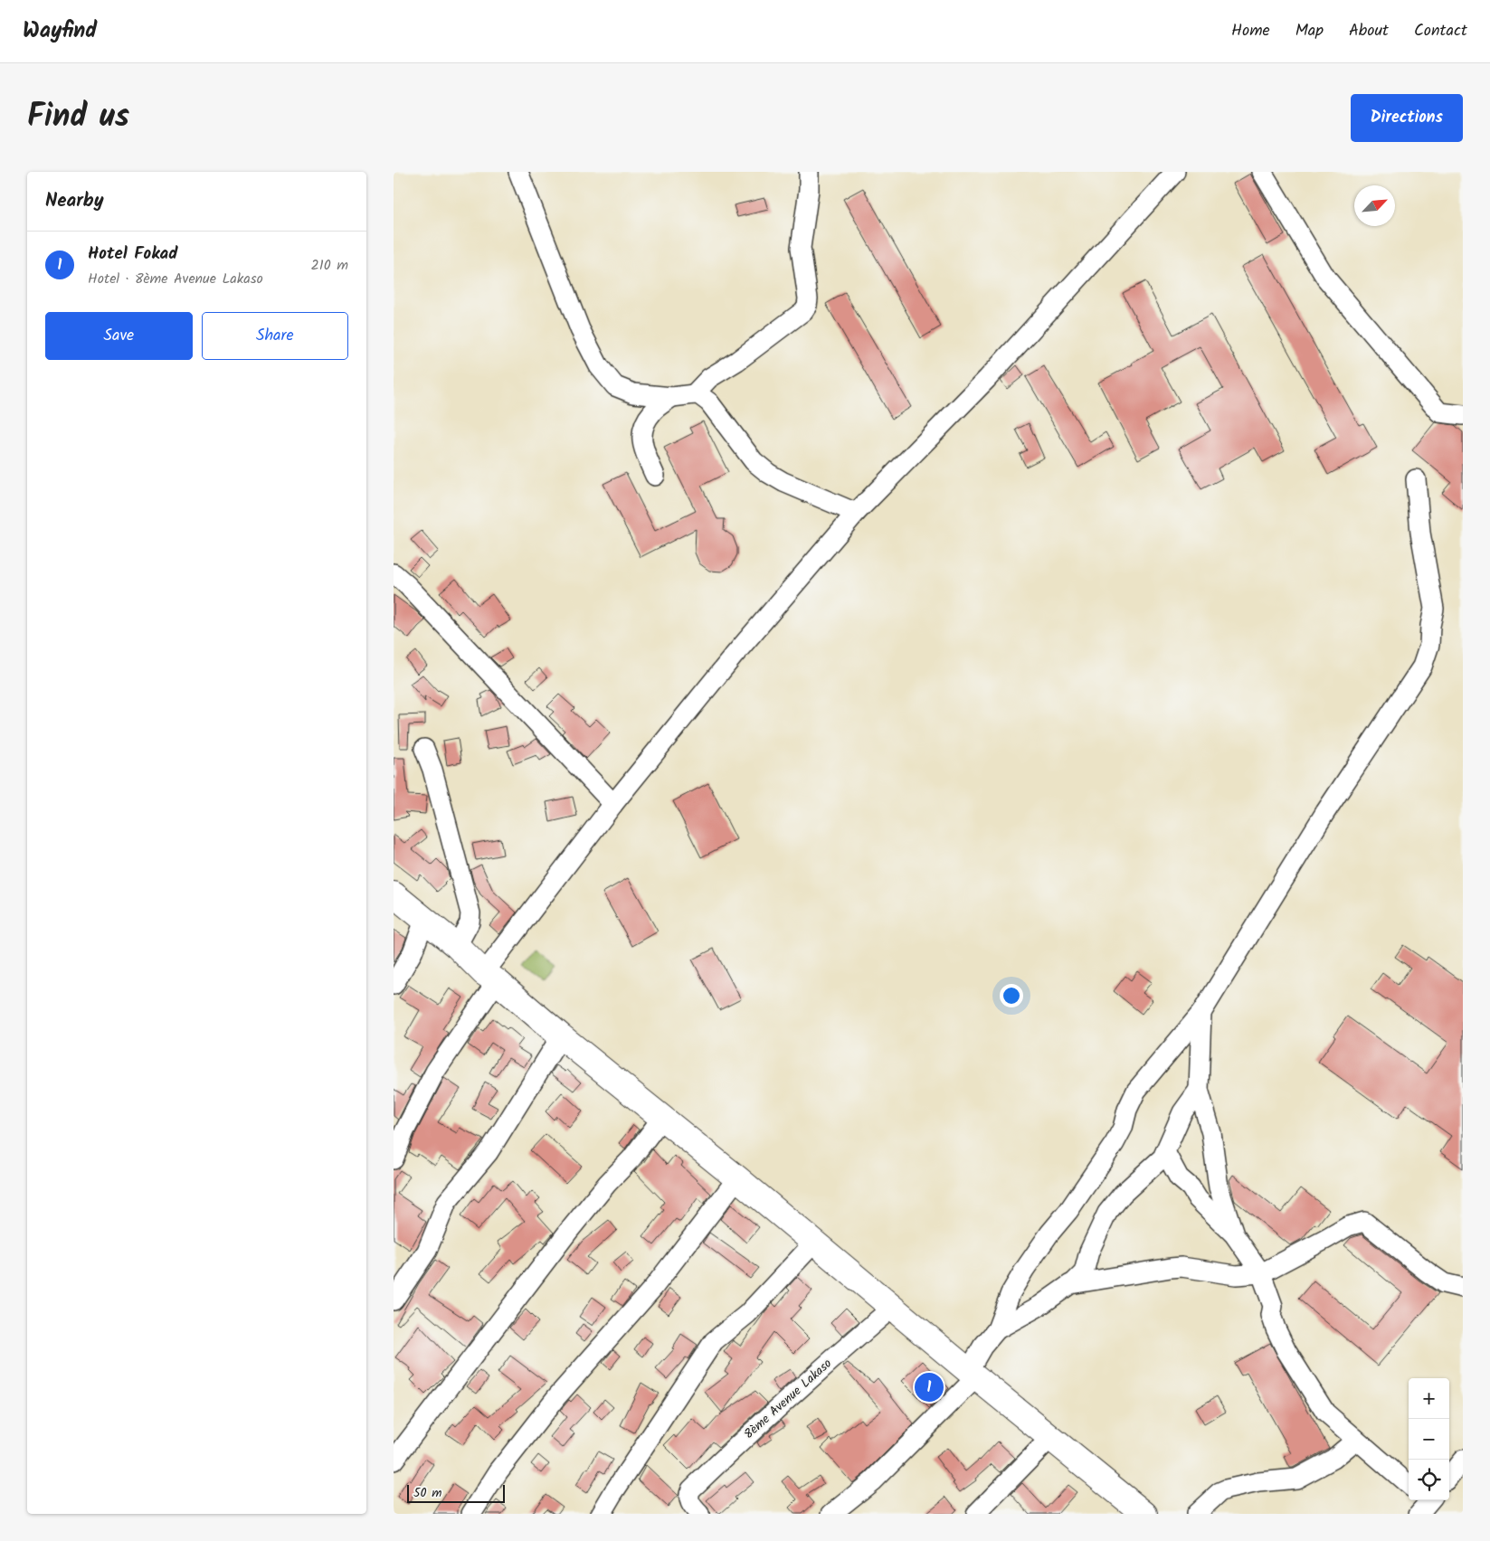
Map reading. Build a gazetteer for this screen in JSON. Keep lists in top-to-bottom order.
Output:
{
  "streets": {
    "street": ["8ème Avenue Lakaso"]
  },
  "scale_bar": "50 m",
  "north": "top right",
  "page": {
    "header": "Wayfind",
    "nav": [
      "Home",
      "Map",
      "About",
      "Contact"
    ],
    "title": "Find us",
    "buttons": [
      "Directions",
      ["Save", "Share"]
    ],
    "heading": "Nearby",
    "list": [
      {
        "mark": "1",
        "name": "Hotel Fokad",
        "note": "Hotel · 8ème Avenue Lakaso",
        "value": "210 m"
      }
    ],
    "pins": "1",
    "map_buttons": ["+", "−"],
    "scale": "50 m"
  }
}
